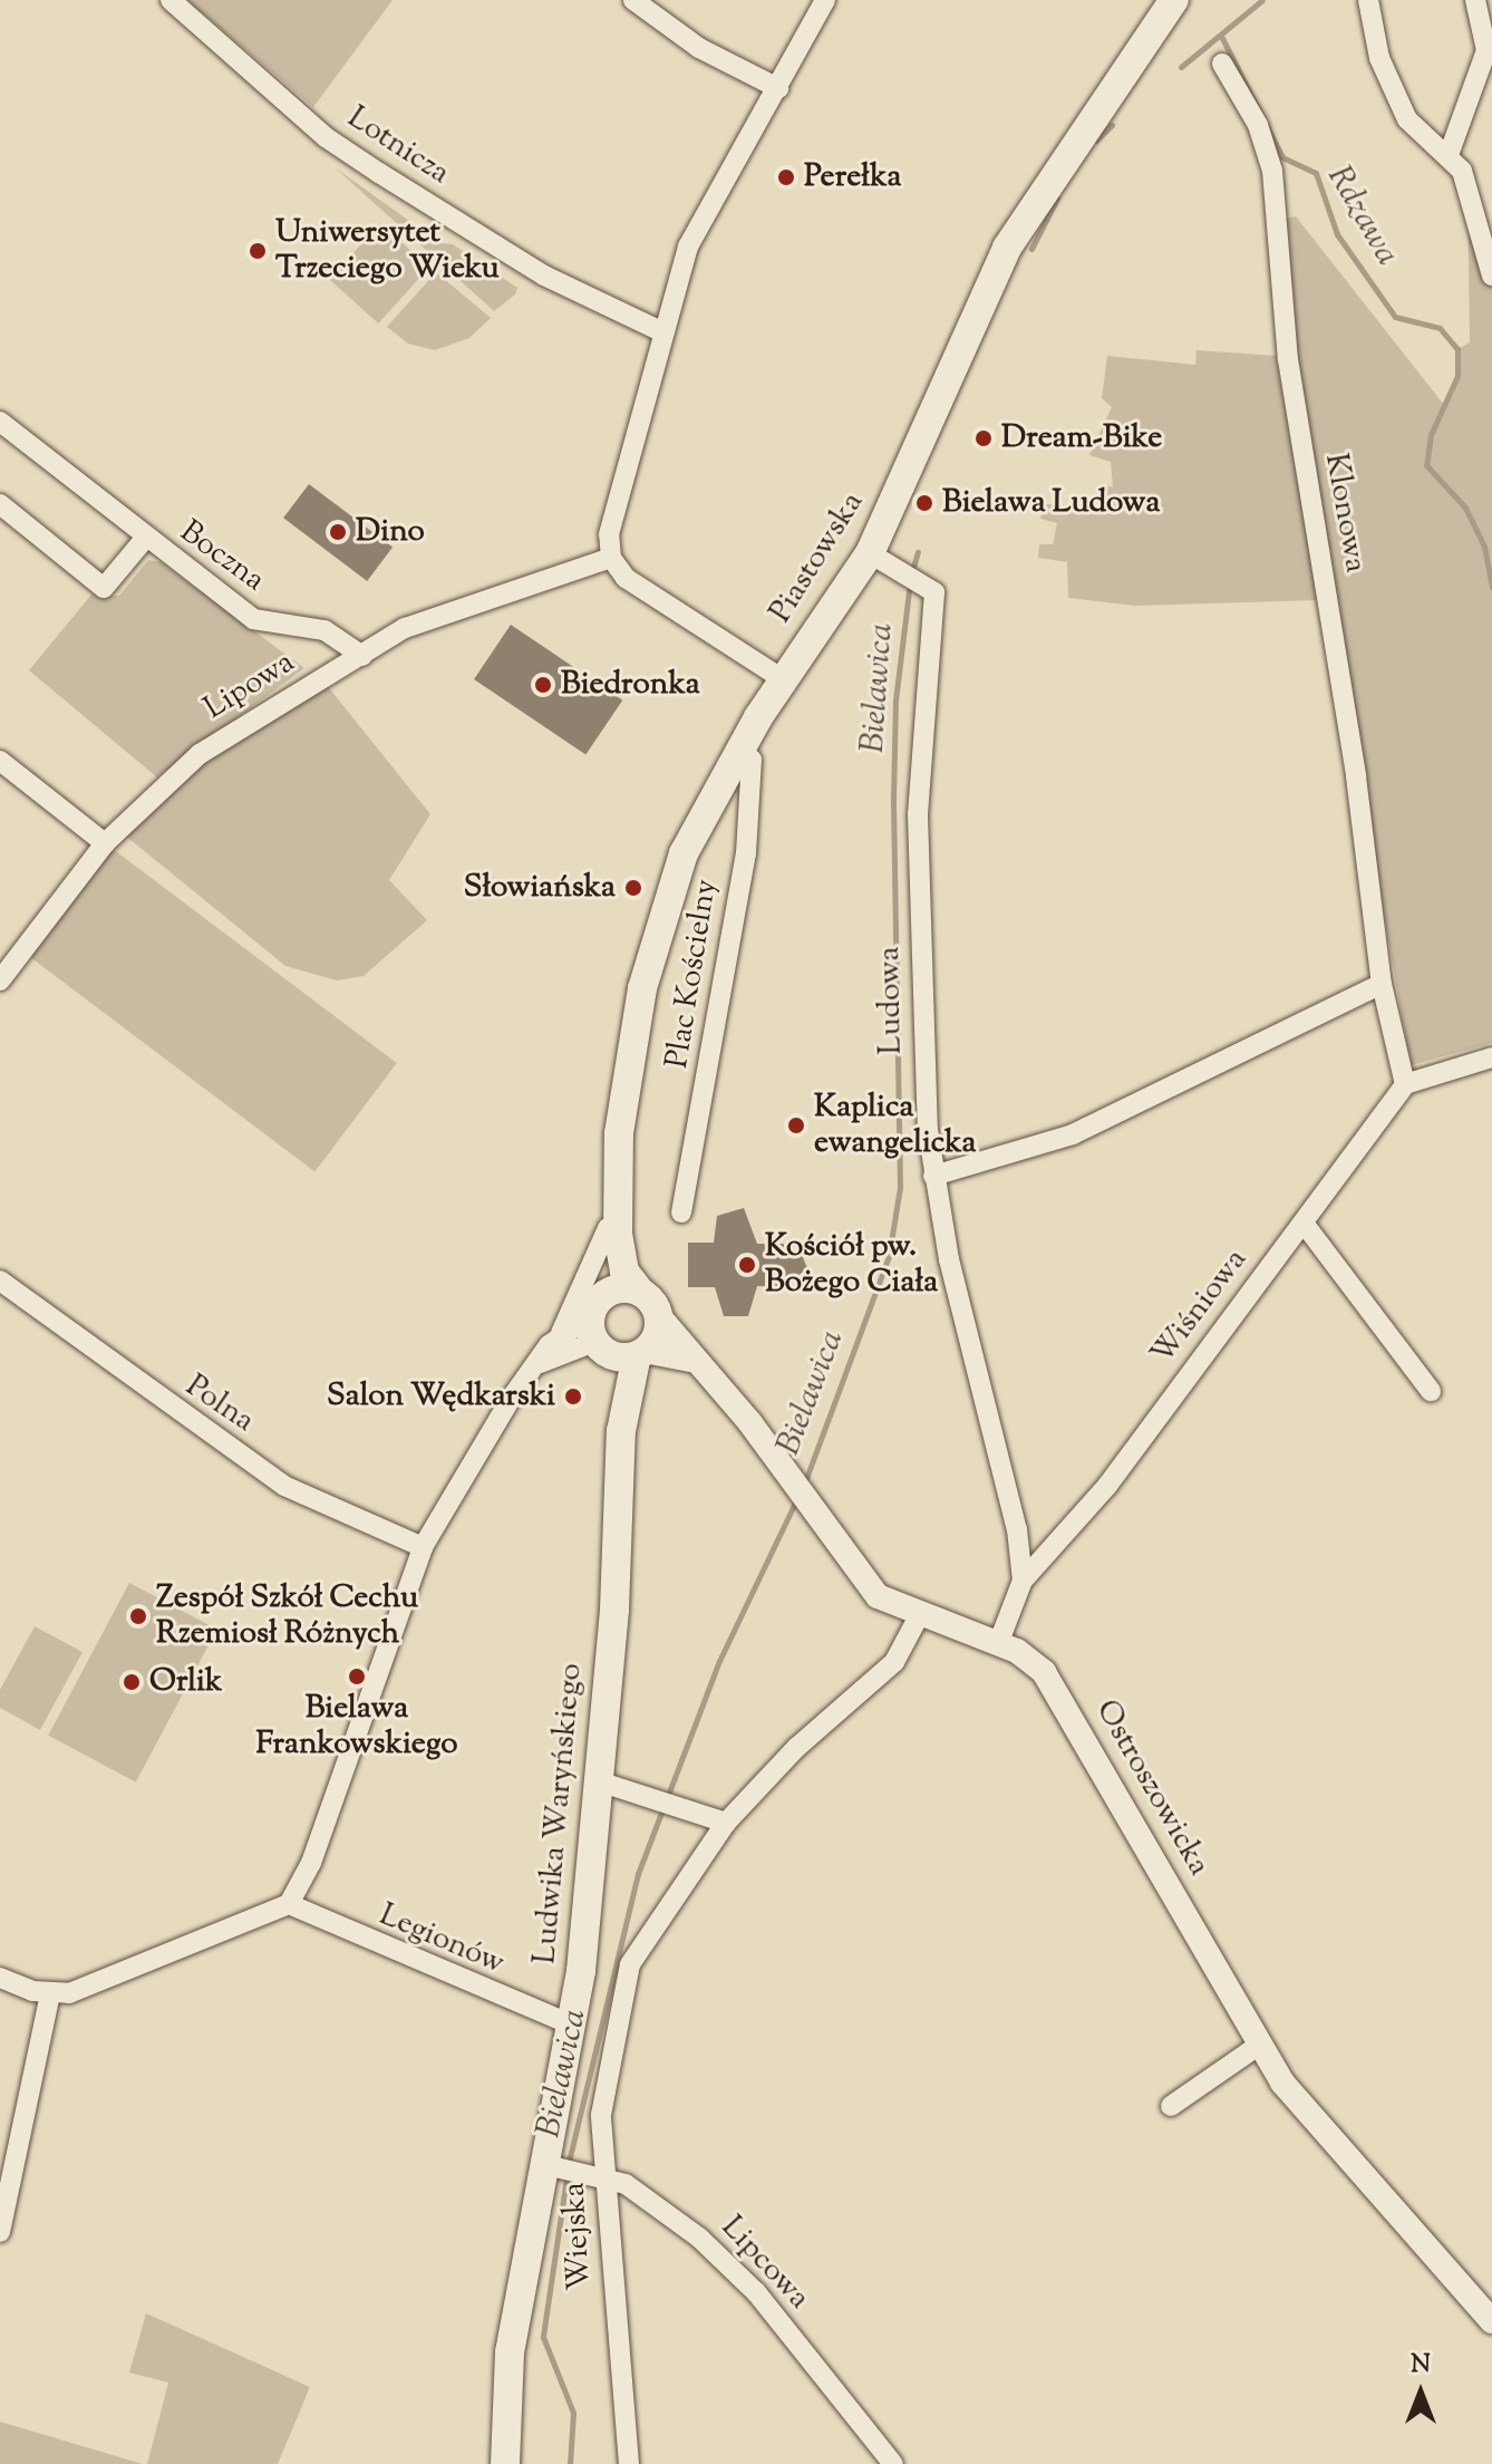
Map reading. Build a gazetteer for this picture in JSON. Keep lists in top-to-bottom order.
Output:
{
  "streets": {
    "main road": ["Piastowska", "Ludwika Waryńskiego"],
    "street": [
      "Lotnicza",
      "Klonowa",
      "Boczna",
      "Lipowa",
      "Plac Kościelny",
      "Ludowa",
      "Wiśniowa",
      "Polna",
      "Ostroszowicka",
      "Legionów",
      "Wiejska",
      "Lipcowa"
    ]
  },
  "crossings": [
    ["Klonowa", "Wiśniowa"],
    ["Boczna", "Lipowa"],
    ["Piastowska", "Plac Kościelny"],
    ["Piastowska", "Ludowa"],
    ["Piastowska", "Ostroszowicka"],
    ["Piastowska", "Ludwika Waryńskiego"],
    ["Ludowa", "Wiśniowa"],
    ["Wiśniowa", "Ostroszowicka"],
    ["Ostroszowicka", "Ludwika Waryńskiego"],
    ["Ostroszowicka", "Wiejska"],
    ["Ludwika Waryńskiego", "Legionów"],
    ["Ludwika Waryńskiego", "Lipcowa"],
    ["Wiejska", "Lipcowa"]
  ],
  "water": ["Rdzawa", "Bielawica"],
  "places": [
    "Perełka",
    "Uniwersytet Trzeciego Wieku",
    "Dream-Bike",
    "Bielawa Ludowa",
    "Dino",
    "Biedronka",
    "Słowiańska",
    "Kaplica ewangelicka",
    "Kościół pw. Bożego Ciała",
    "Salon Wędkarski",
    "Zespół Szkół Cechu Rzemiosł Różnych",
    "Bielawa Frankowskiego",
    "Orlik"
  ],
  "north": "top"
}
